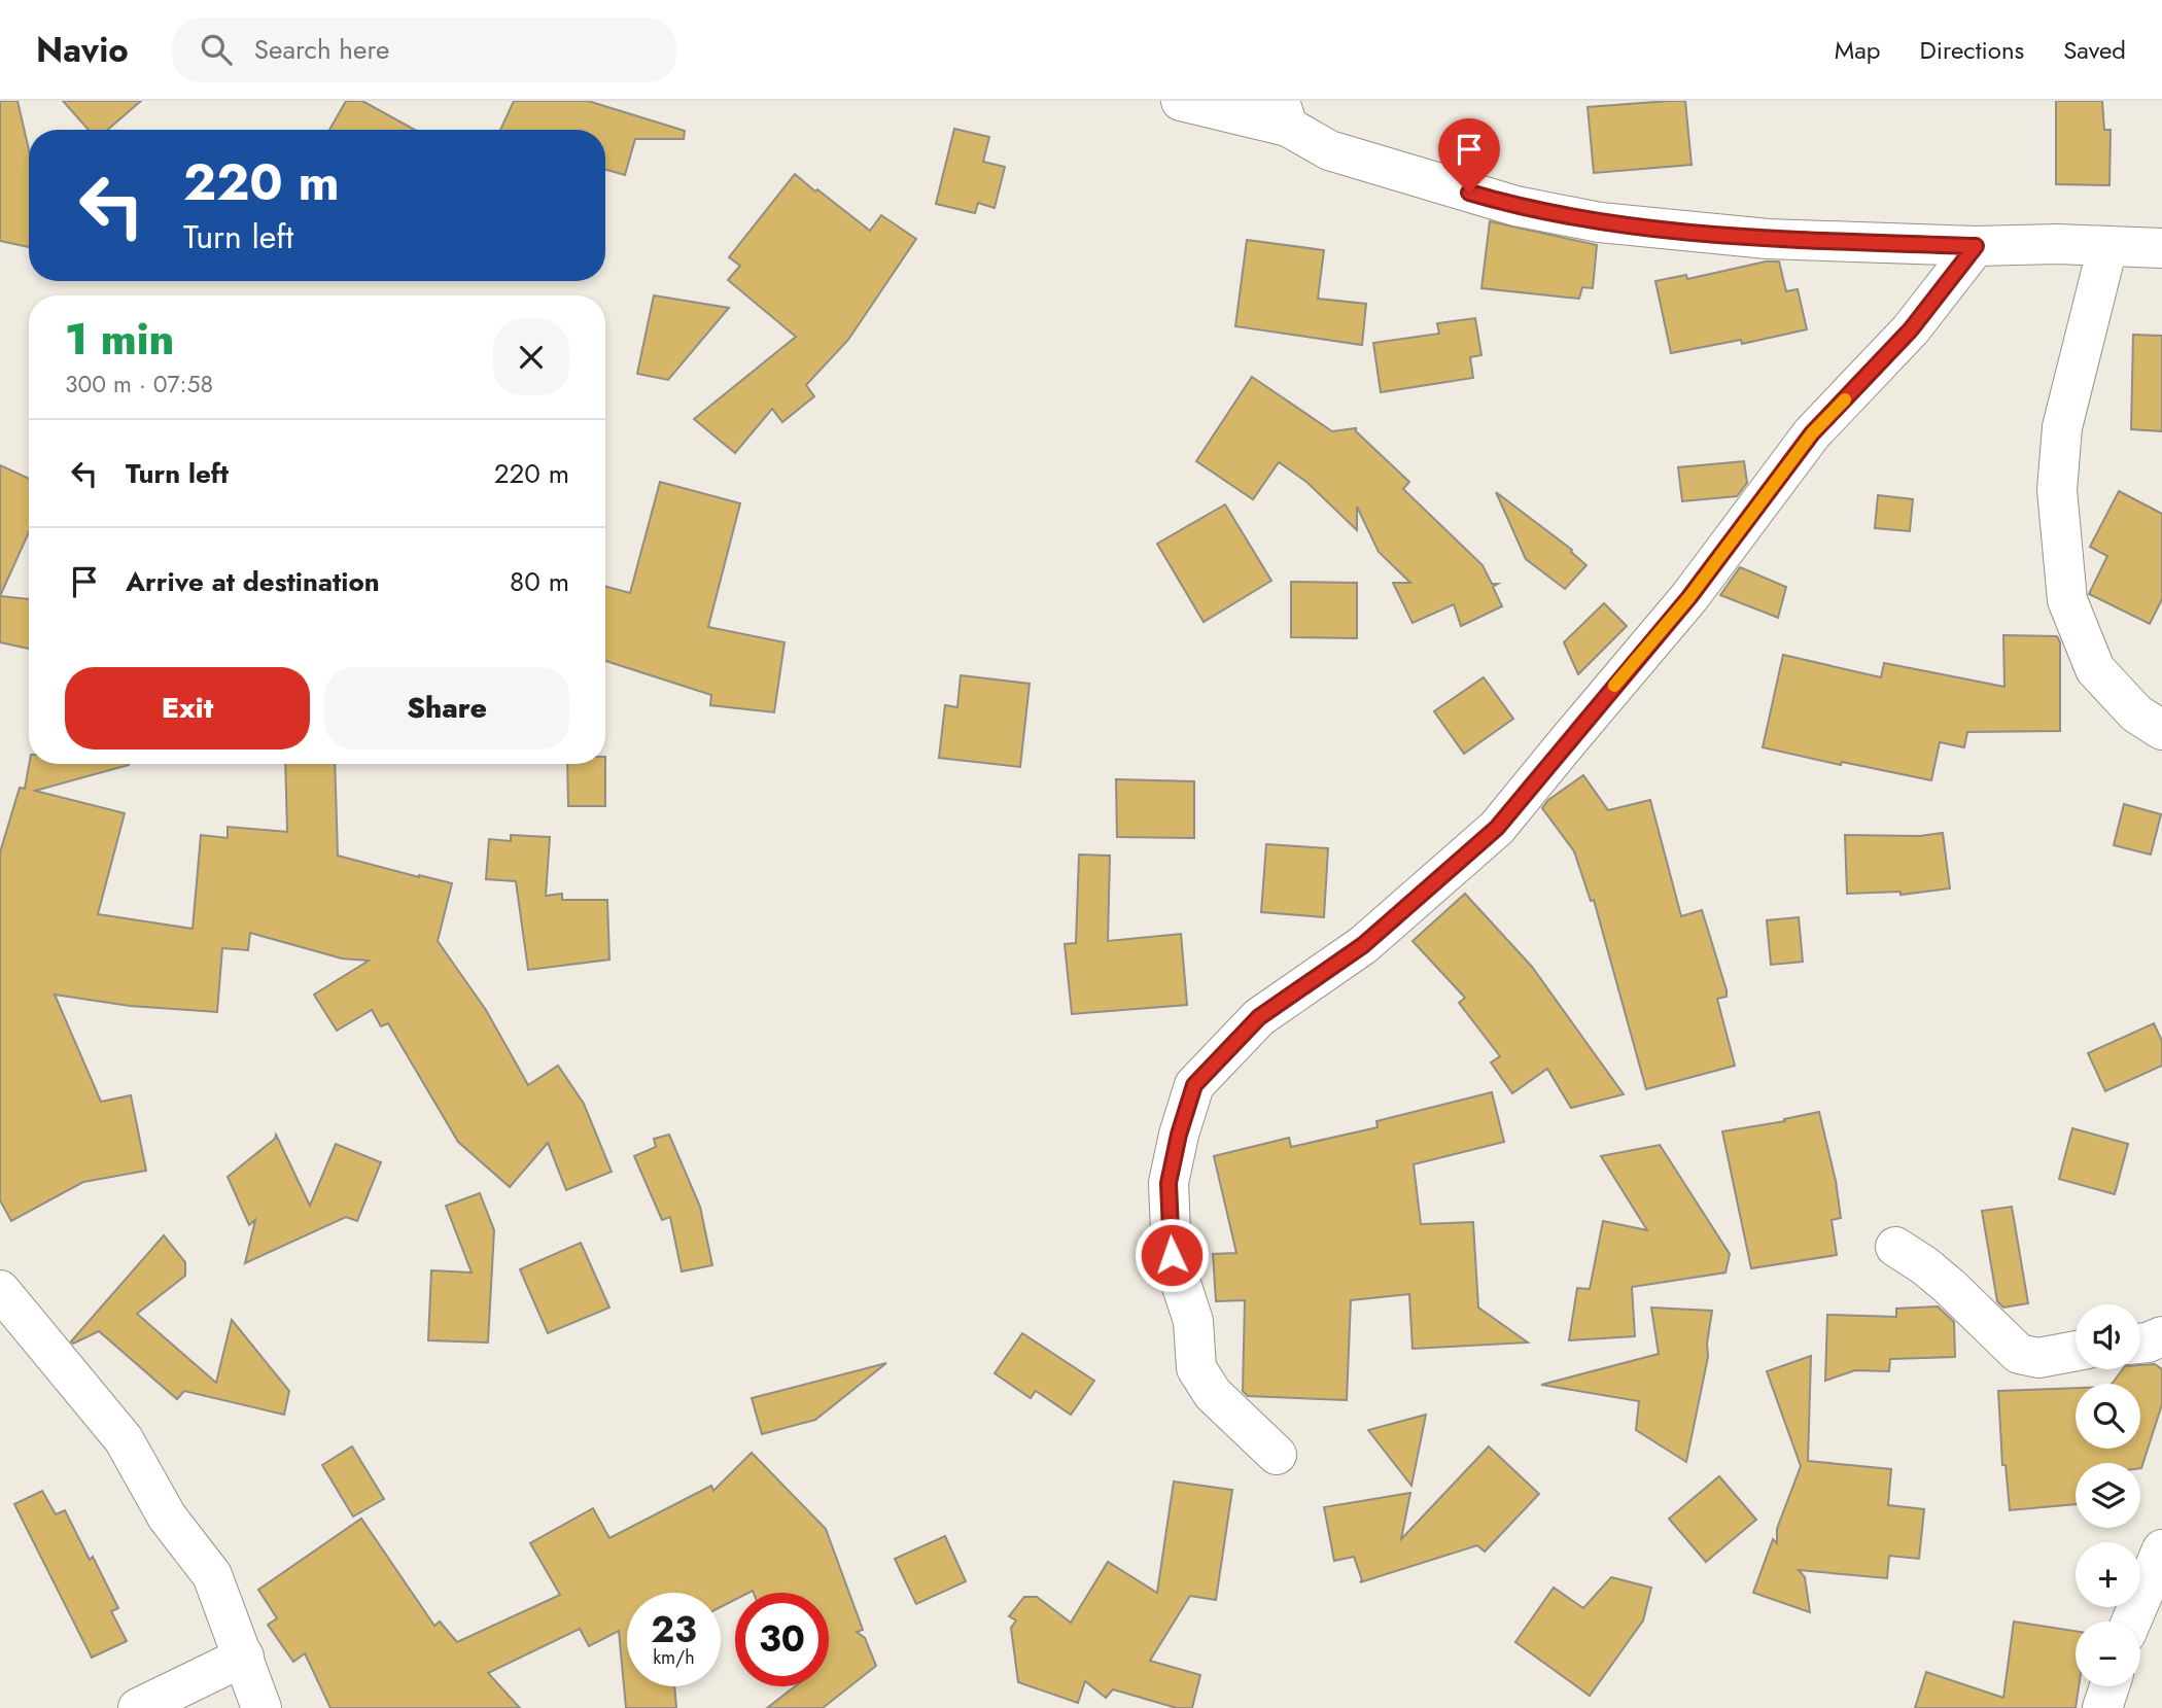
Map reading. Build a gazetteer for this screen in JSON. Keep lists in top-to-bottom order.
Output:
{
  "page": {
    "header": "Navio",
    "search": "Search here",
    "nav": ["Map", "Directions", "Saved"],
    "turn": ["220 m", "Turn left"],
    "heading": ["1 min", "300 m · 07:58"],
    "list": [
      {
        "name": "Turn left",
        "value": "220 m"
      },
      {
        "name": "Arrive at destination",
        "value": "80 m"
      }
    ],
    "buttons": ["Exit", "Share"],
    "map_buttons": ["+", "−"],
    "speed": "23 km/h",
    "limit": "30"
  }
}
